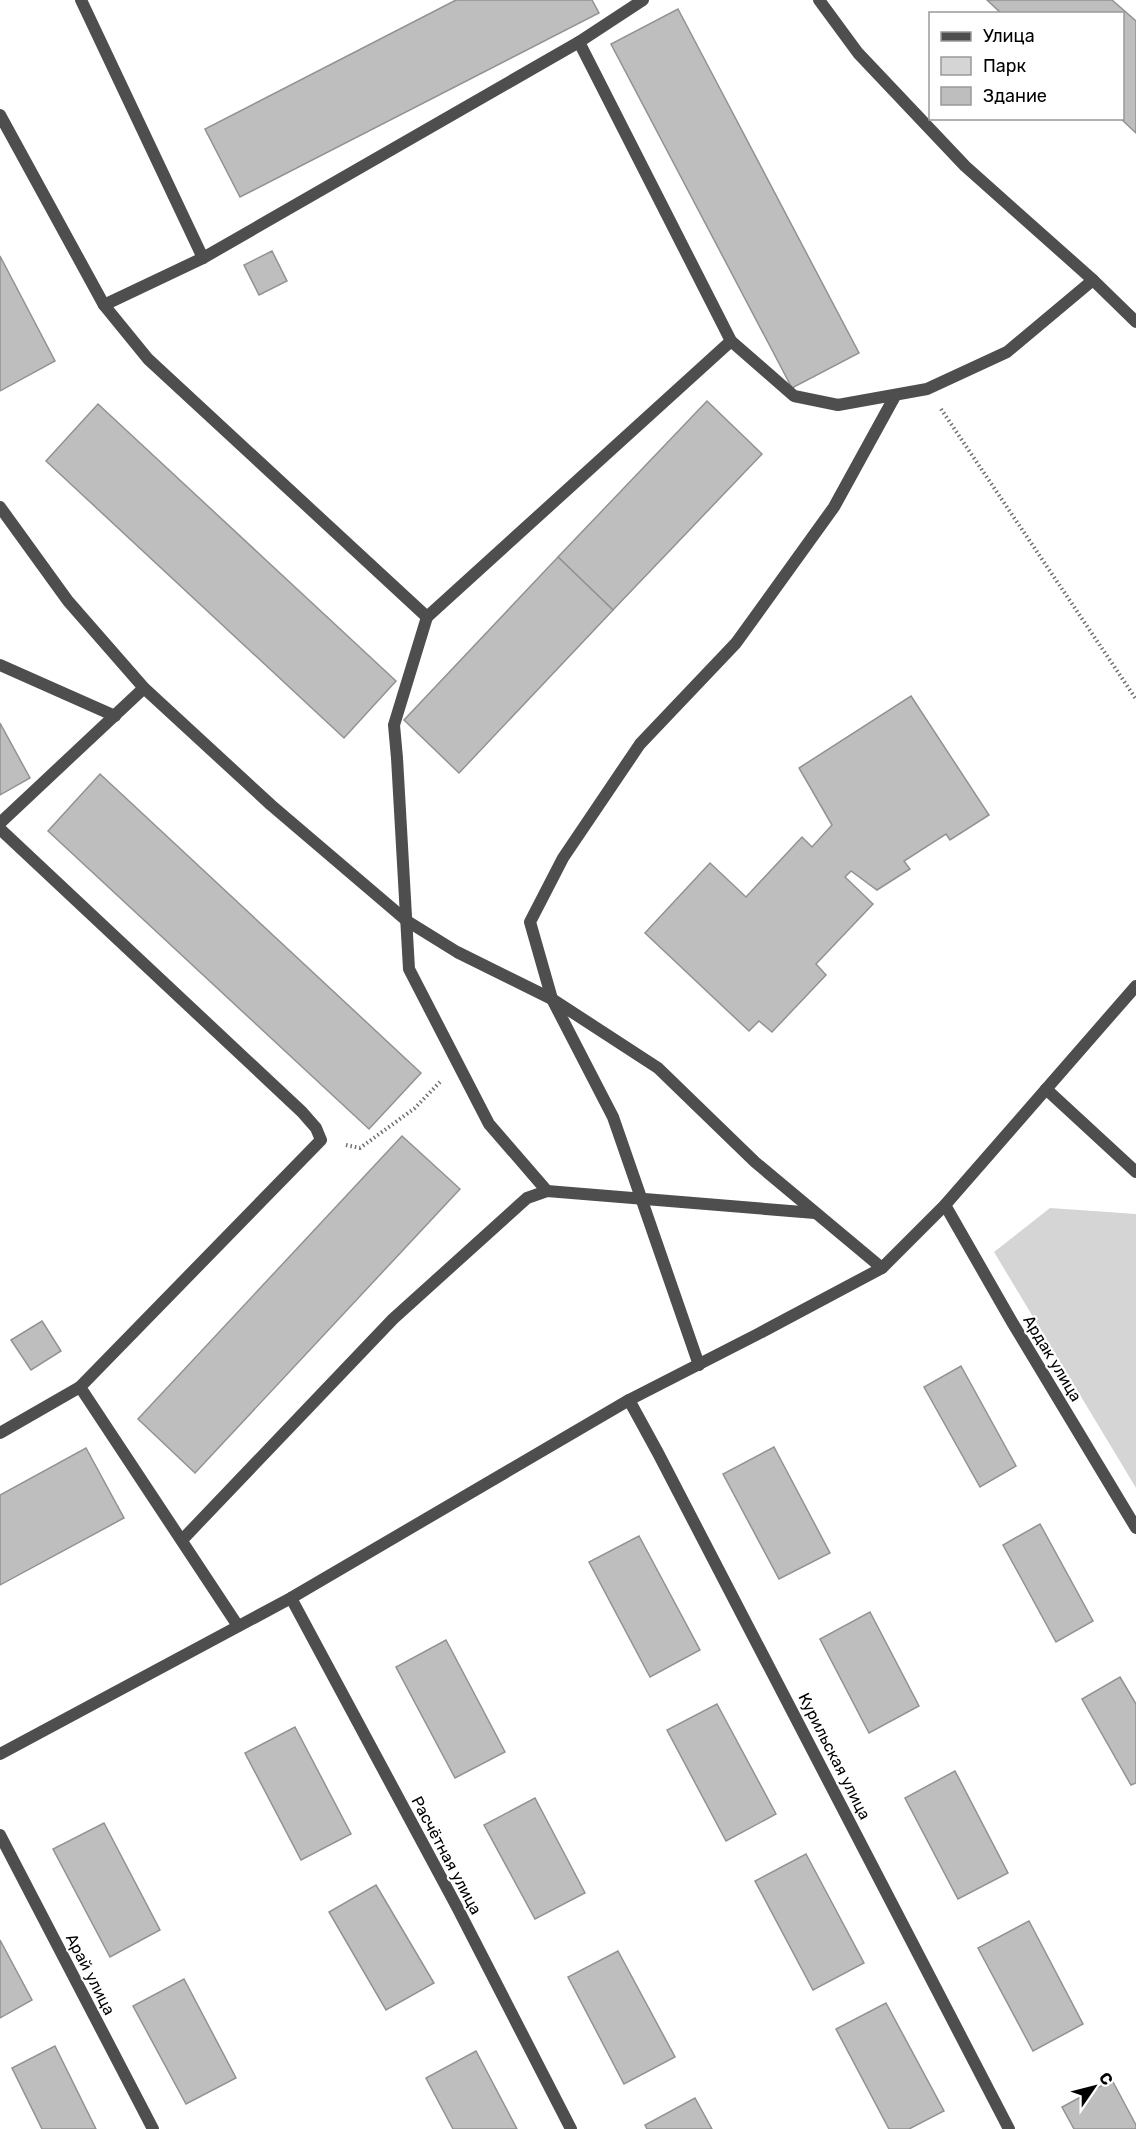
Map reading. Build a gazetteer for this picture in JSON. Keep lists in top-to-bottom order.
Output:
{
  "streets": {
    "street": [
      "Ардак улица",
      "Курильская улица",
      "Расчётная улица",
      "Арай улица"
    ]
  },
  "legend": ["Улица", "Парк", "Здание"],
  "north": "top right"
}
